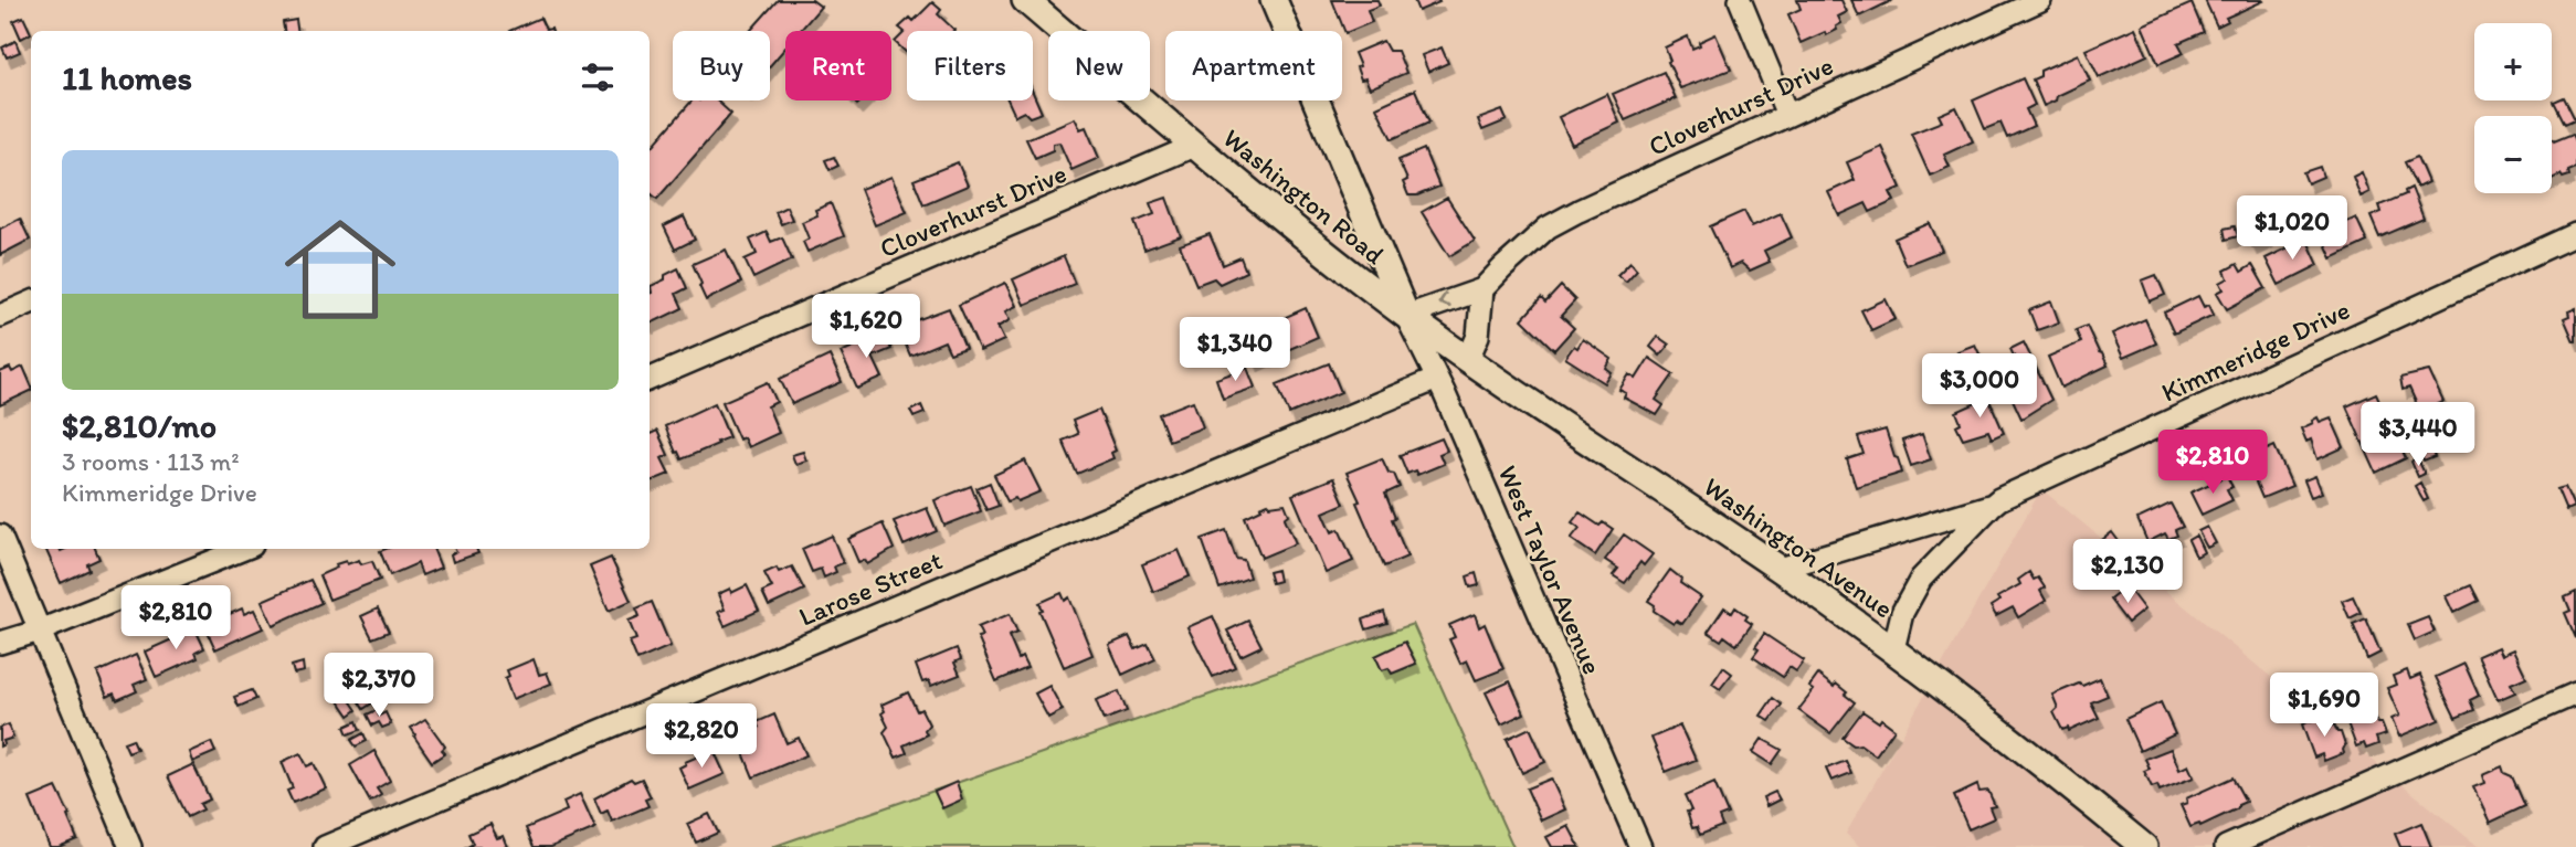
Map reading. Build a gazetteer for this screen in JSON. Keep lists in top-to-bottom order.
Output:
{
  "streets": {
    "street": [
      "Cloverhurst Drive",
      "Washington Road",
      "Kimmeridge Drive",
      "Washington Avenue",
      "West Taylor Avenue",
      "Larose Street"
    ]
  },
  "crossings": [
    ["Cloverhurst Drive", "Washington Road"],
    ["Cloverhurst Drive", "Washington Avenue"],
    ["Cloverhurst Drive", "West Taylor Avenue"],
    ["Washington Road", "Washington Avenue"],
    ["Washington Road", "West Taylor Avenue"],
    ["Kimmeridge Drive", "Washington Avenue"],
    ["Washington Avenue", "West Taylor Avenue"],
    ["West Taylor Avenue", "Larose Street"]
  ],
  "page": {
    "map_buttons": ["+", "−"],
    "chip": [
      "Buy",
      "Rent",
      "Filters",
      "New",
      "Apartment"
    ],
    "heading": "11 homes",
    "list": [
      {
        "name": "$2,810/mo",
        "note": "3 rooms · 113 m² · Kimmeridge Drive"
      }
    ],
    "price": [
      "$1,020",
      "$1,620",
      "$1,340",
      "$3,000",
      "$3,440",
      "$2,810",
      "$2,130",
      "$2,810",
      "$2,370",
      "$1,690",
      "$2,820"
    ]
  }
}
